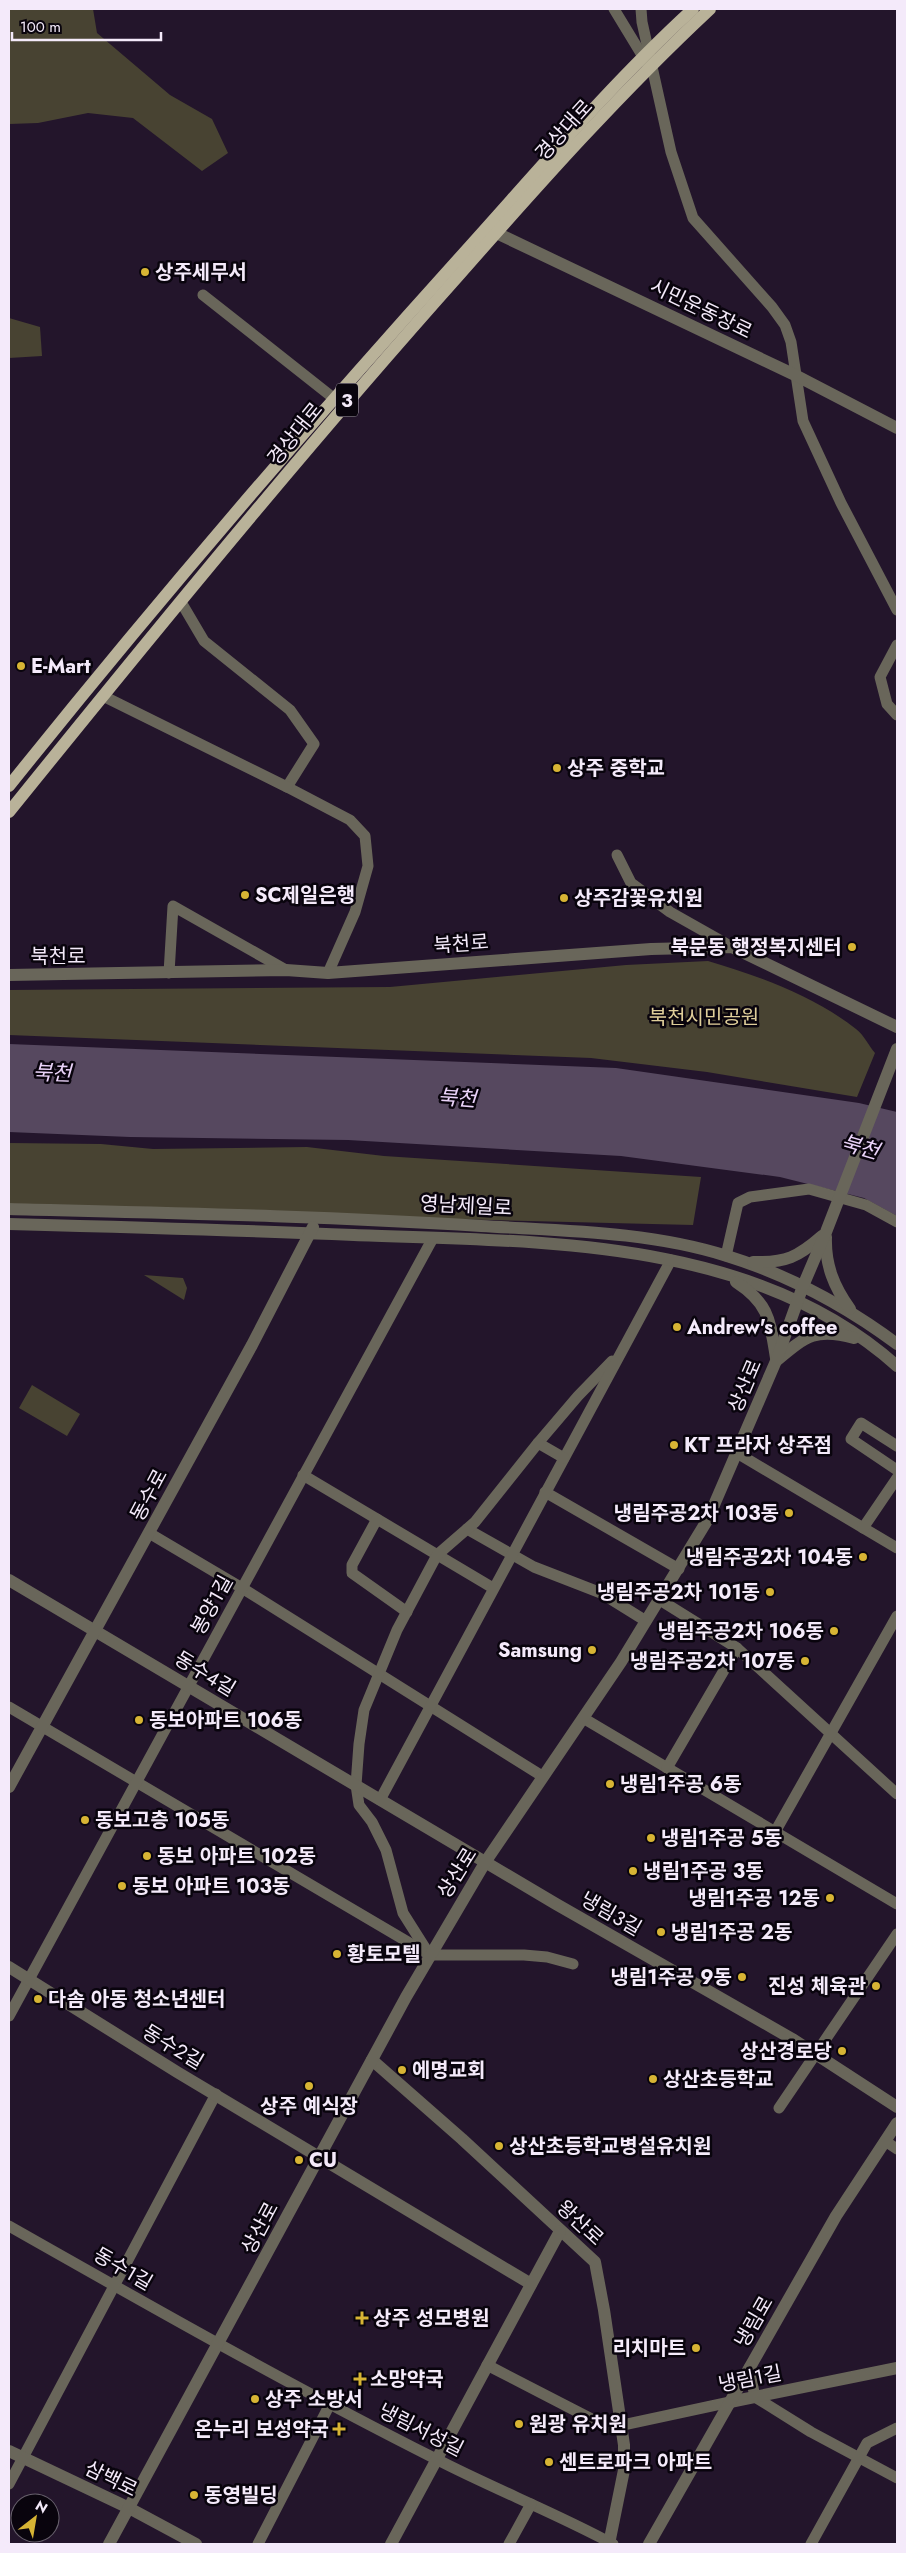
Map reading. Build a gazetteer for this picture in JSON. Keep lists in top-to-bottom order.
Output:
{
  "streets": {
    "main road": ["경상대로", "3"],
    "street": [
      "시민운동장로",
      "북천로",
      "영남제일로",
      "상산로",
      "동수로",
      "봉양1길",
      "동수4길",
      "냉림3길",
      "동수2길",
      "왕산로",
      "동수1길",
      "냉림로",
      "냉림1길",
      "냉림서성길",
      "삼백로"
    ]
  },
  "crossings": [
    ["경상대로", "시민운동장로"],
    ["영남제일로", "상산로"],
    ["영남제일로", "동수로"],
    ["영남제일로", "봉양1길"],
    ["상산로", "동수4길"],
    ["상산로", "냉림3길"],
    ["상산로", "동수2길"],
    ["상산로", "왕산로"],
    ["상산로", "동수1길"],
    ["상산로", "냉림서성길"],
    ["상산로", "삼백로"],
    ["동수로", "동수4길"],
    ["봉양1길", "동수4길"],
    ["봉양1길", "동수2길"],
    ["동수4길", "냉림3길"],
    ["왕산로", "냉림1길"],
    ["왕산로", "냉림서성길"],
    ["동수1길", "냉림서성길"],
    ["냉림로", "냉림1길"]
  ],
  "water": ["북천"],
  "parks": ["북천시민공원"],
  "places": {
    "other": [
      "상주세무서",
      "E-Mart",
      "상주 중학교",
      "SC제일은행",
      "상주감꽃유치원",
      "북문동 행정복지센터",
      "Andrew's coffee",
      "KT 프라자 상주점",
      "냉림주공2차 103동",
      "냉림주공2차 104동",
      "냉림주공2차 101동",
      "냉림주공2차 106동",
      "Samsung",
      "냉림주공2차 107동",
      "동보아파트 106동",
      "냉림1주공 6동",
      "동보고층 105동",
      "냉림1주공 5동",
      "동보 아파트 102동",
      "냉림1주공 3동",
      "동보 아파트 103동",
      "냉림1주공 12동",
      "냉림1주공 2동",
      "황토모텔",
      "냉림1주공 9동",
      "진성 체육관",
      "다솜 아동 청소년센터",
      "상산경로당",
      "에명교회",
      "상산초등학교",
      "상주 예식장",
      "상산초등학교병설유치원",
      "CU",
      "리치마트",
      "상주 소방서",
      "원광 유치원",
      "센트로파크 아파트",
      "동영빌딩"
    ],
    "health": ["상주 성모병원", "소망약국", "온누리 보성약국"]
  },
  "scale_bar": "100 m",
  "north": "top right"
}
